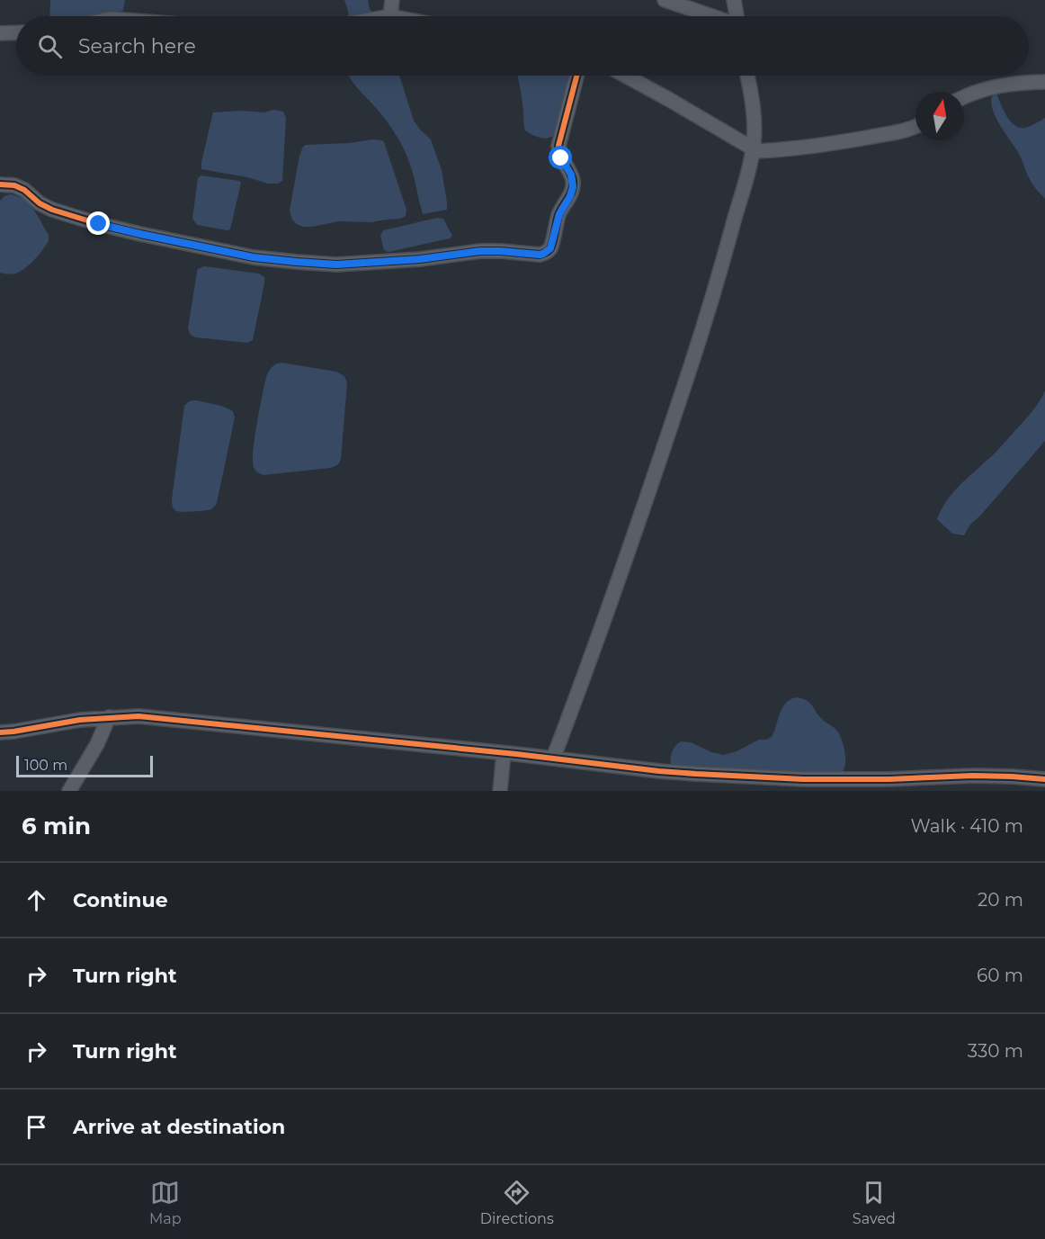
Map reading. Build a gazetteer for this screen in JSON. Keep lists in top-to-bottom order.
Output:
{
  "scale_bar": "100 m",
  "north": "top",
  "page": {
    "search": "Search here",
    "scale": "100 m",
    "heading": ["6 min", "Walk · 410 m"],
    "list": [
      ["Continue", "20 m"],
      ["Turn right", "60 m"],
      ["Turn right", "330 m"],
      "Arrive at destination"
    ],
    "nav": ["Map", "Directions", "Saved"]
  }
}
